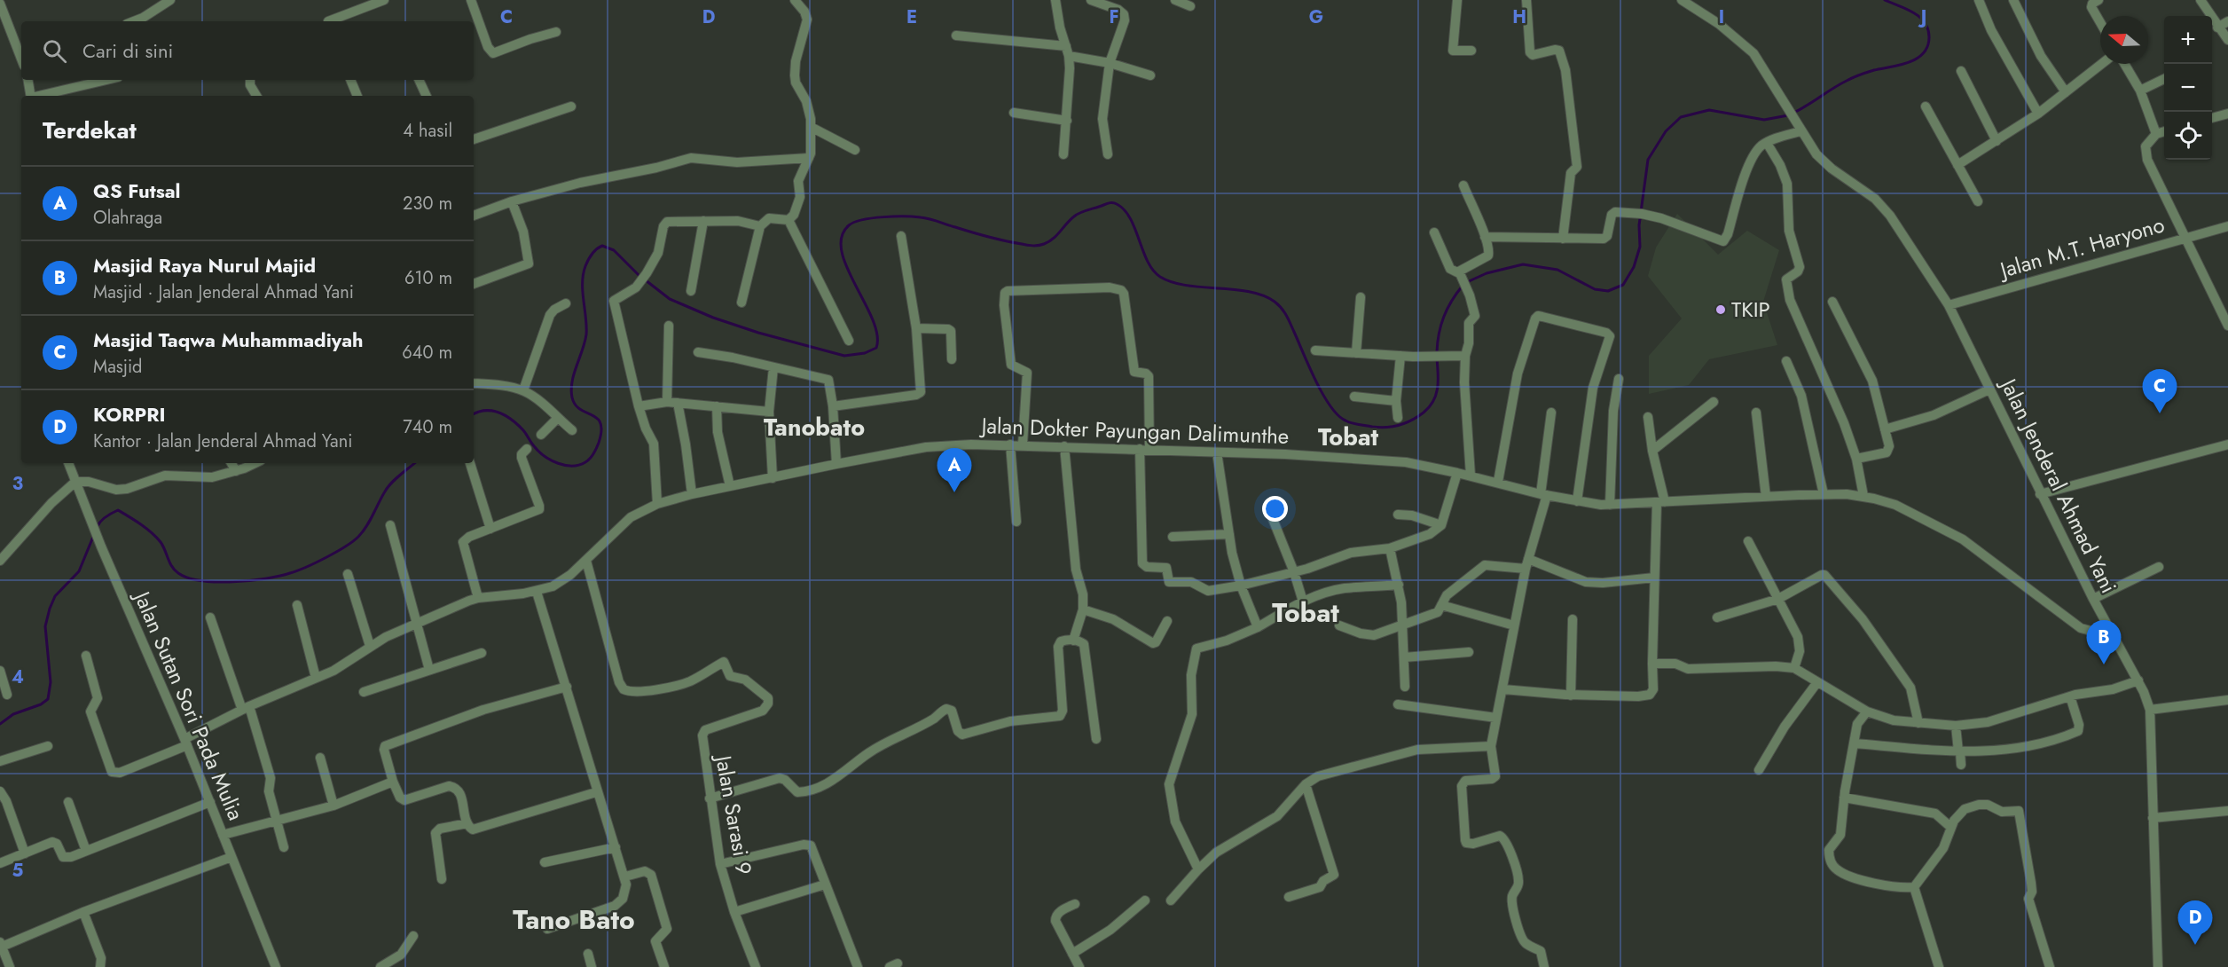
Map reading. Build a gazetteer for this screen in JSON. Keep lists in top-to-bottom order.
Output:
{
  "streets": {
    "street": [
      "Jalan M.T. Haryono",
      "Jalan Dokter Payungan Dalimunthe",
      "Jalan Jenderal Ahmad Yani",
      "Jalan Sutan Sori Pada Mulia",
      "Jalan Sarasi 9"
    ]
  },
  "crossings": [
    ["Jalan M.T. Haryono", "Jalan Jenderal Ahmad Yani"],
    ["Jalan Dokter Payungan Dalimunthe", "Jalan Jenderal Ahmad Yani"],
    ["Jalan Dokter Payungan Dalimunthe", "Jalan Sutan Sori Pada Mulia"],
    ["Jalan Dokter Payungan Dalimunthe", "Jalan Sarasi 9"]
  ],
  "districts": [
    "Tanobato",
    "Tobat",
    "Tobat",
    "Tano Bato"
  ],
  "places": ["TKIP"],
  "north": "left",
  "page": {
    "map_buttons": ["+", "−"],
    "search": "Cari di sini",
    "heading": ["Terdekat", "4 hasil"],
    "list": [
      {
        "mark": "A",
        "name": "QS Futsal",
        "note": "Olahraga",
        "value": "230 m"
      },
      {
        "mark": "B",
        "name": "Masjid Raya Nurul Majid",
        "note": "Masjid · Jalan Jenderal Ahmad Yani",
        "value": "610 m"
      },
      {
        "mark": "C",
        "name": "Masjid Taqwa Muhammadiyah",
        "note": "Masjid",
        "value": "640 m"
      },
      {
        "mark": "D",
        "name": "KORPRI",
        "note": "Kantor · Jalan Jenderal Ahmad Yani",
        "value": "740 m"
      }
    ],
    "pins": [
      "C",
      "A",
      "B",
      "D"
    ]
  },
  "grid": {
    "columns": [
      "C",
      "D",
      "E",
      "F",
      "G",
      "H",
      "I",
      "J"
    ],
    "rows": ["3", "4", "5"]
  }
}
